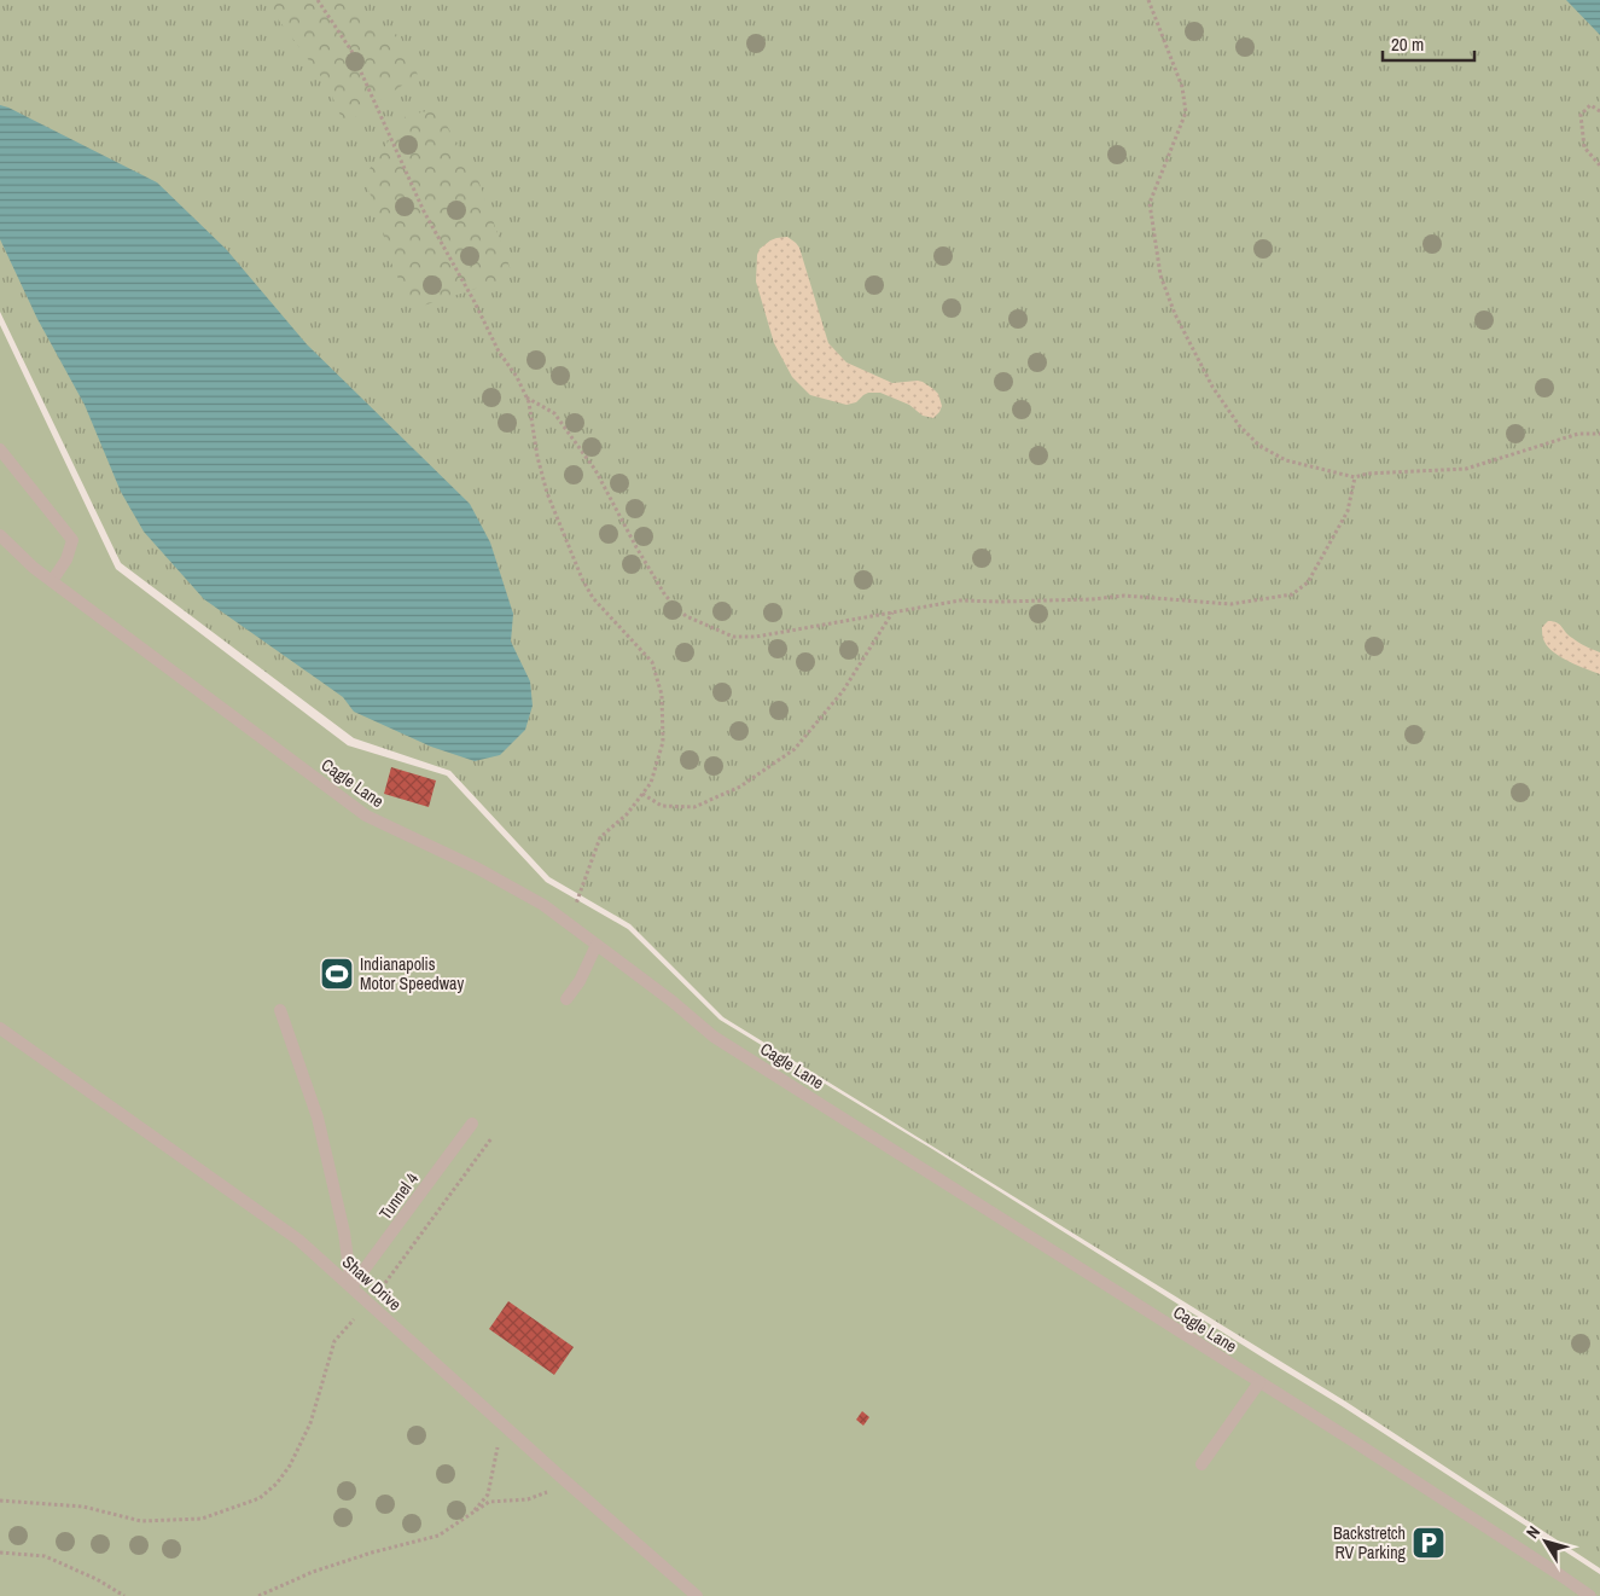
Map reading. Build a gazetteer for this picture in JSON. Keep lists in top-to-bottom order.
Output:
{
  "streets": {
    "lane": ["Cagle Lane", "Tunnel 4", "Shaw Drive"]
  },
  "crossings": [
    ["Tunnel 4", "Shaw Drive"]
  ],
  "places": {
    "sports": ["Indianapolis Motor Speedway"],
    "parking": ["Backstretch RV Parking"]
  },
  "scale_bar": "20 m",
  "north": "top left"
}
